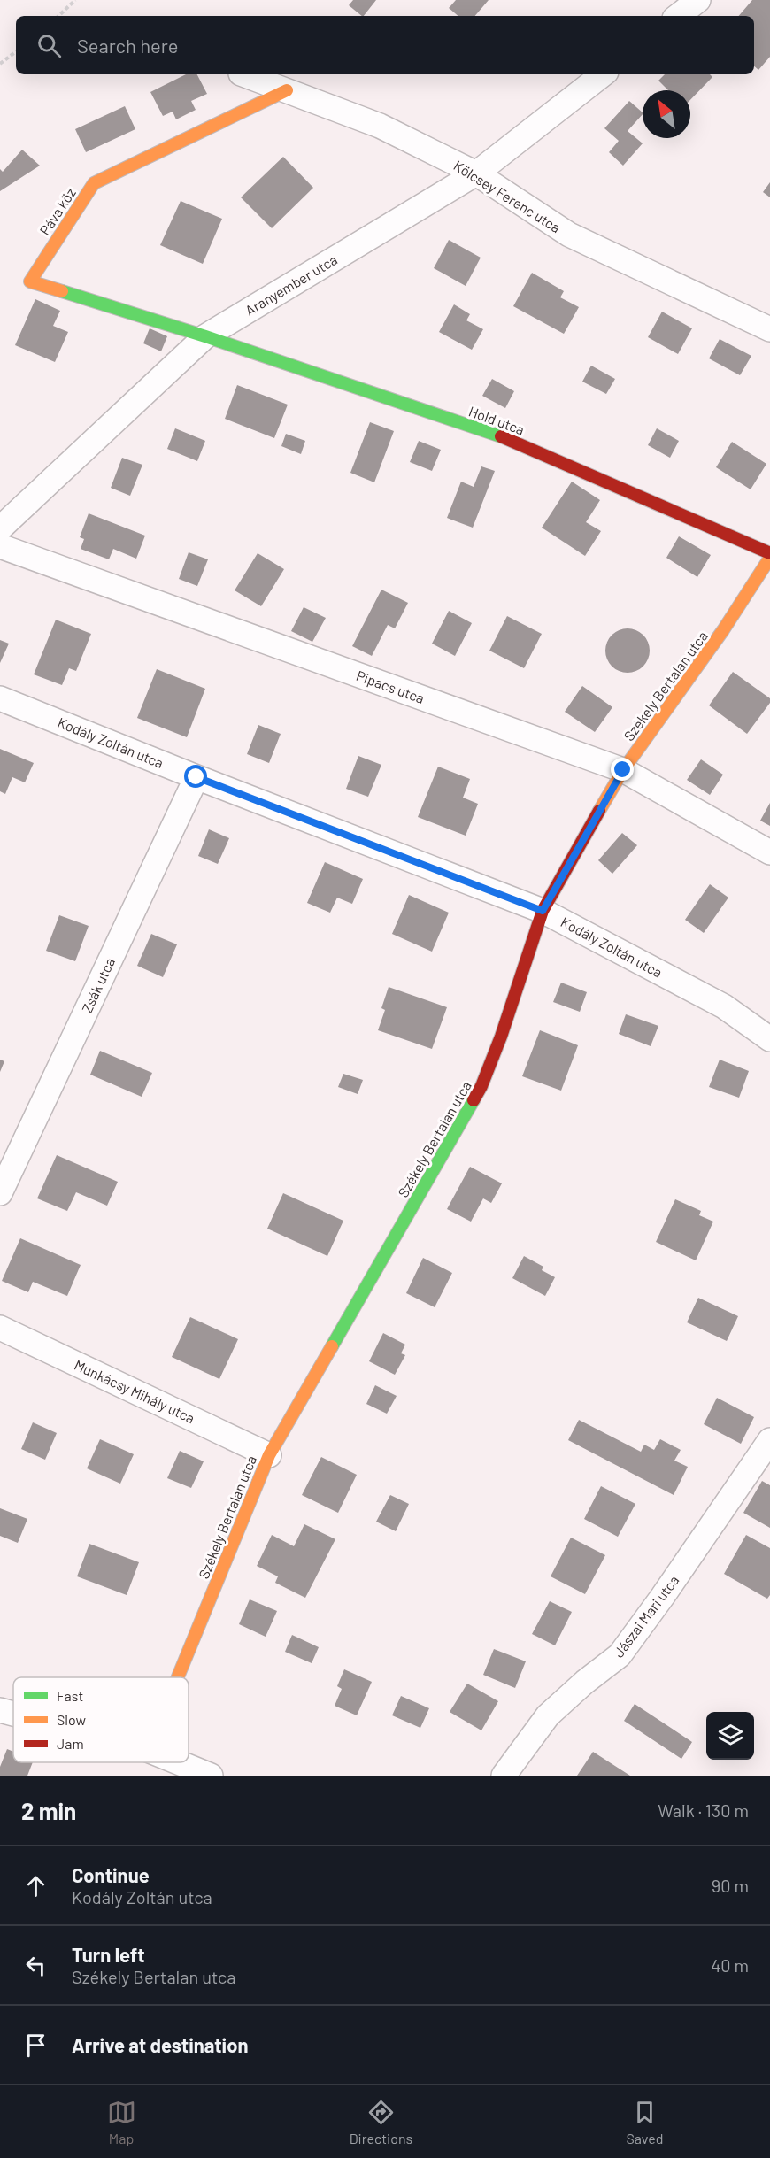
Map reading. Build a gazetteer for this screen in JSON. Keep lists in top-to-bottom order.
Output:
{
  "streets": {
    "street": [
      "Kölcsey Ferenc utca",
      "Páva köz",
      "Aranyember utca",
      "Hold utca",
      "Székely Bertalan utca",
      "Pipacs utca",
      "Kodály Zoltán utca",
      "Zsák utca",
      "Munkácsy Mihály utca",
      "Jászai Mari utca"
    ]
  },
  "crossings": [
    ["Kölcsey Ferenc utca", "Páva köz"],
    ["Kölcsey Ferenc utca", "Aranyember utca"],
    ["Páva köz", "Aranyember utca"],
    ["Páva köz", "Hold utca"],
    ["Aranyember utca", "Hold utca"],
    ["Székely Bertalan utca", "Pipacs utca"],
    ["Székely Bertalan utca", "Kodály Zoltán utca"],
    ["Székely Bertalan utca", "Munkácsy Mihály utca"],
    ["Kodály Zoltán utca", "Zsák utca"]
  ],
  "legend": ["Fast", "Slow", "Jam"],
  "north": "top left",
  "page": {
    "search": "Search here",
    "heading": ["2 min", "Walk · 130 m"],
    "list": [
      ["Continue", "Kodály Zoltán utca", "90 m"],
      ["Turn left", "Székely Bertalan utca", "40 m"],
      "Arrive at destination"
    ],
    "nav": ["Map", "Directions", "Saved"]
  }
}
